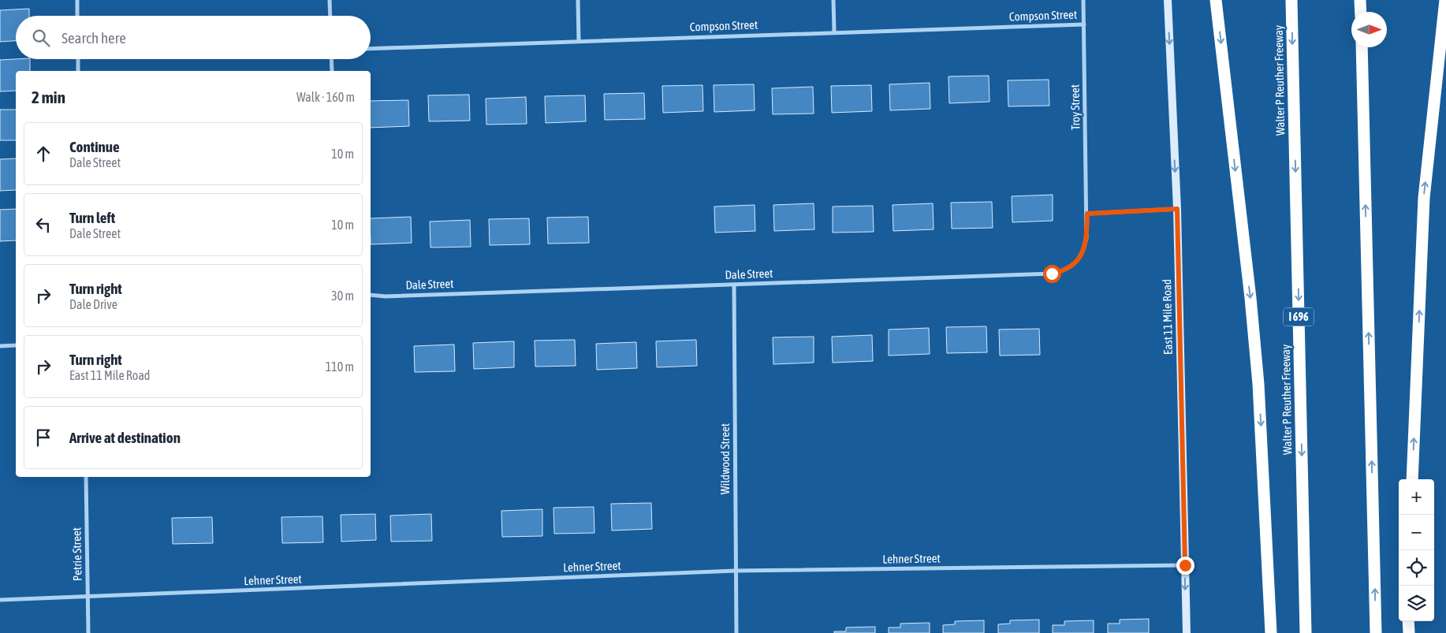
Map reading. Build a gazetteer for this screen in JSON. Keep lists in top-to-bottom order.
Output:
{
  "streets": {
    "highway": ["Walter P Reuther Freeway", "I 696"],
    "main road": ["East 11 Mile Road"],
    "street": [
      "Compson Street",
      "Troy Street",
      "Dale Street",
      "Wildwood Street",
      "Petrie Street",
      "Lehner Street"
    ]
  },
  "crossings": [
    ["Compson Street", "Troy Street"],
    ["Troy Street", "Dale Street"],
    ["Dale Street", "Wildwood Street"],
    ["East 11 Mile Road", "Lehner Street"],
    ["Wildwood Street", "Lehner Street"],
    ["Petrie Street", "Lehner Street"]
  ],
  "one_way": ["East 11 Mile Road"],
  "north": "right",
  "page": {
    "search": "Search here",
    "heading": ["2 min", "Walk · 160 m"],
    "list": [
      ["Continue", "Dale Street", "10 m"],
      ["Turn left", "Dale Street", "10 m"],
      ["Turn right", "Dale Drive", "30 m"],
      ["Turn right", "East 11 Mile Road", "110 m"],
      "Arrive at destination"
    ],
    "map_buttons": ["+", "−"]
  }
}
